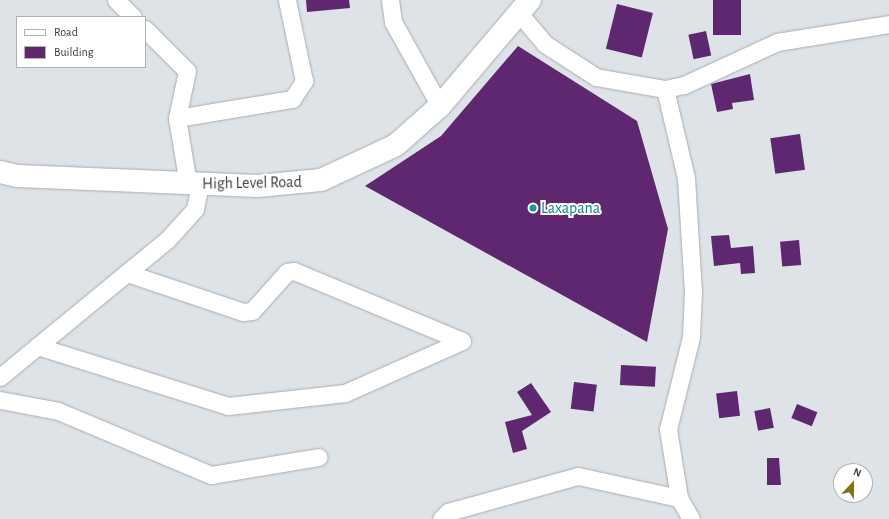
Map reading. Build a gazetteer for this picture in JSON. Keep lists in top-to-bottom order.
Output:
{
  "streets": {
    "highway": ["High Level Road"]
  },
  "places": ["Laxapana"],
  "legend": ["Road", "Building"],
  "north": "top"
}
